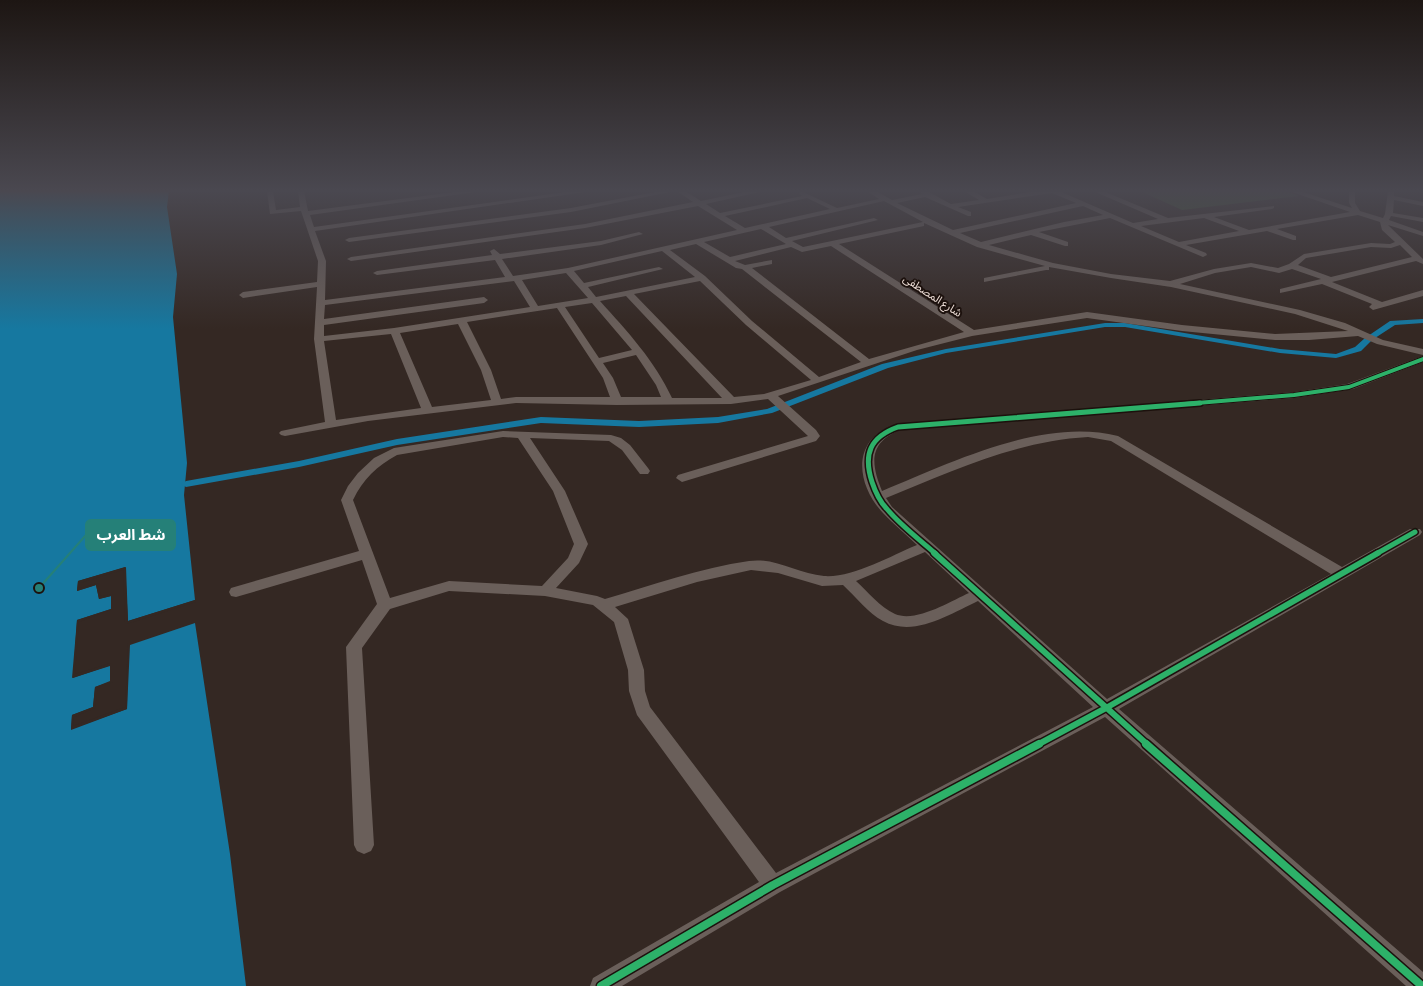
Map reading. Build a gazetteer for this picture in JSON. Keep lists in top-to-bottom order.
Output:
{
  "streets": {
    "street": ["شارع المصطفى"]
  },
  "places": ["شط العرب"]
}
